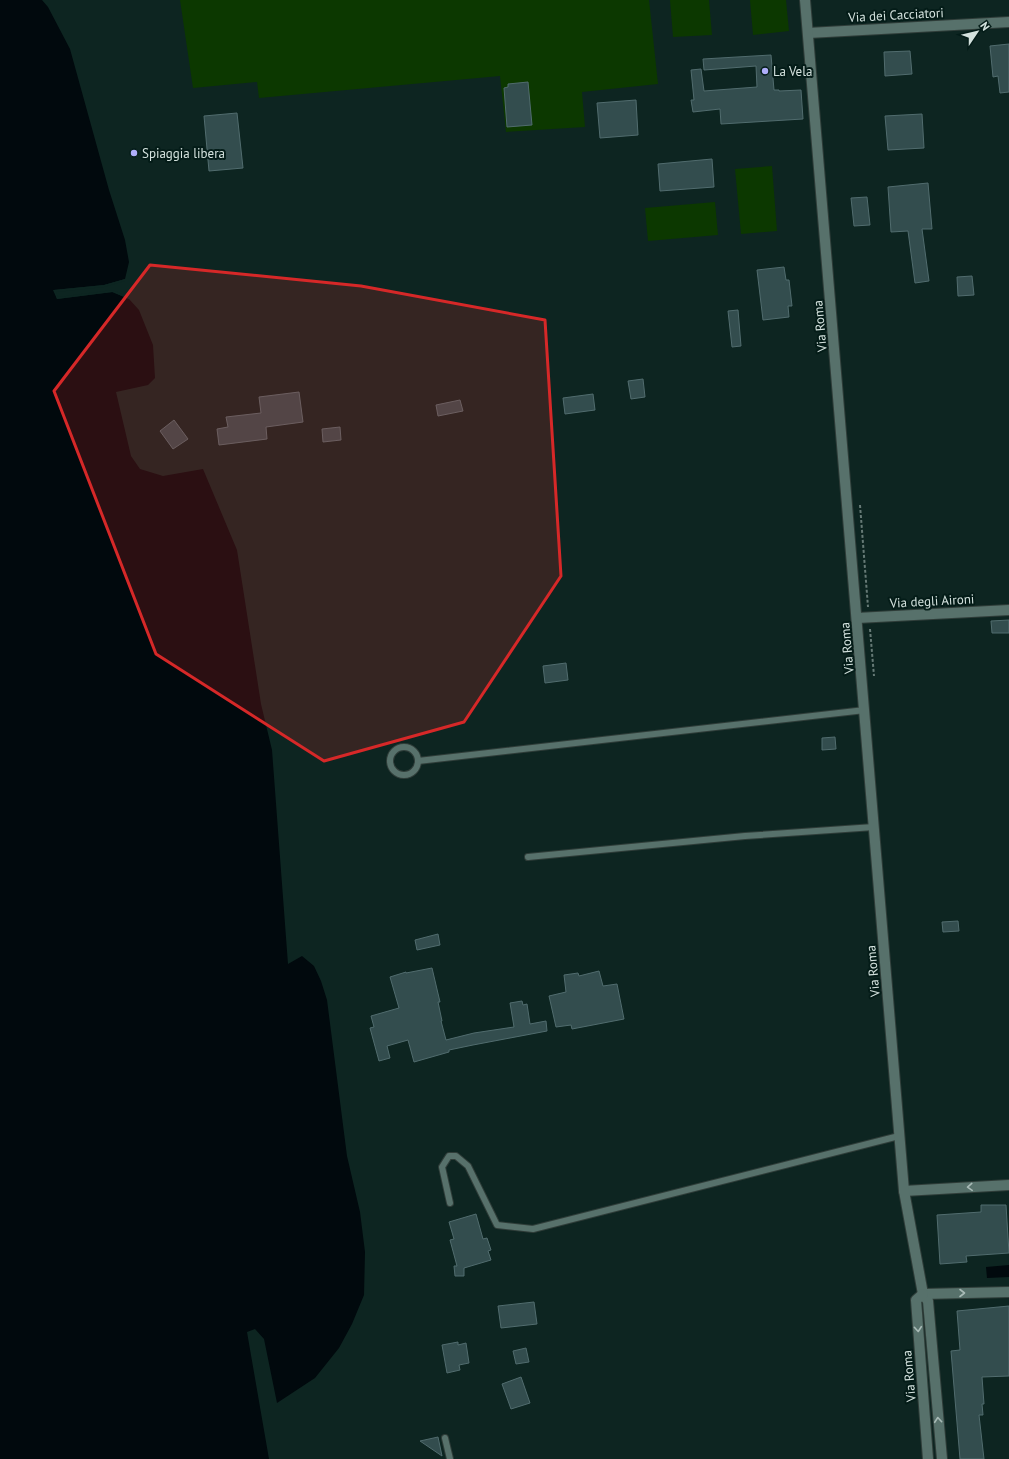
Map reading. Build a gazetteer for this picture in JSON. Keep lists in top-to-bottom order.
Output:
{
  "streets": {
    "street": ["Via dei Cacciatori", "Via Roma", "Via degli Aironi"]
  },
  "crossings": [
    ["Via dei Cacciatori", "Via Roma"],
    ["Via Roma", "Via degli Aironi"]
  ],
  "places": ["La Vela", "Spiaggia libera"],
  "north": "top right"
}
